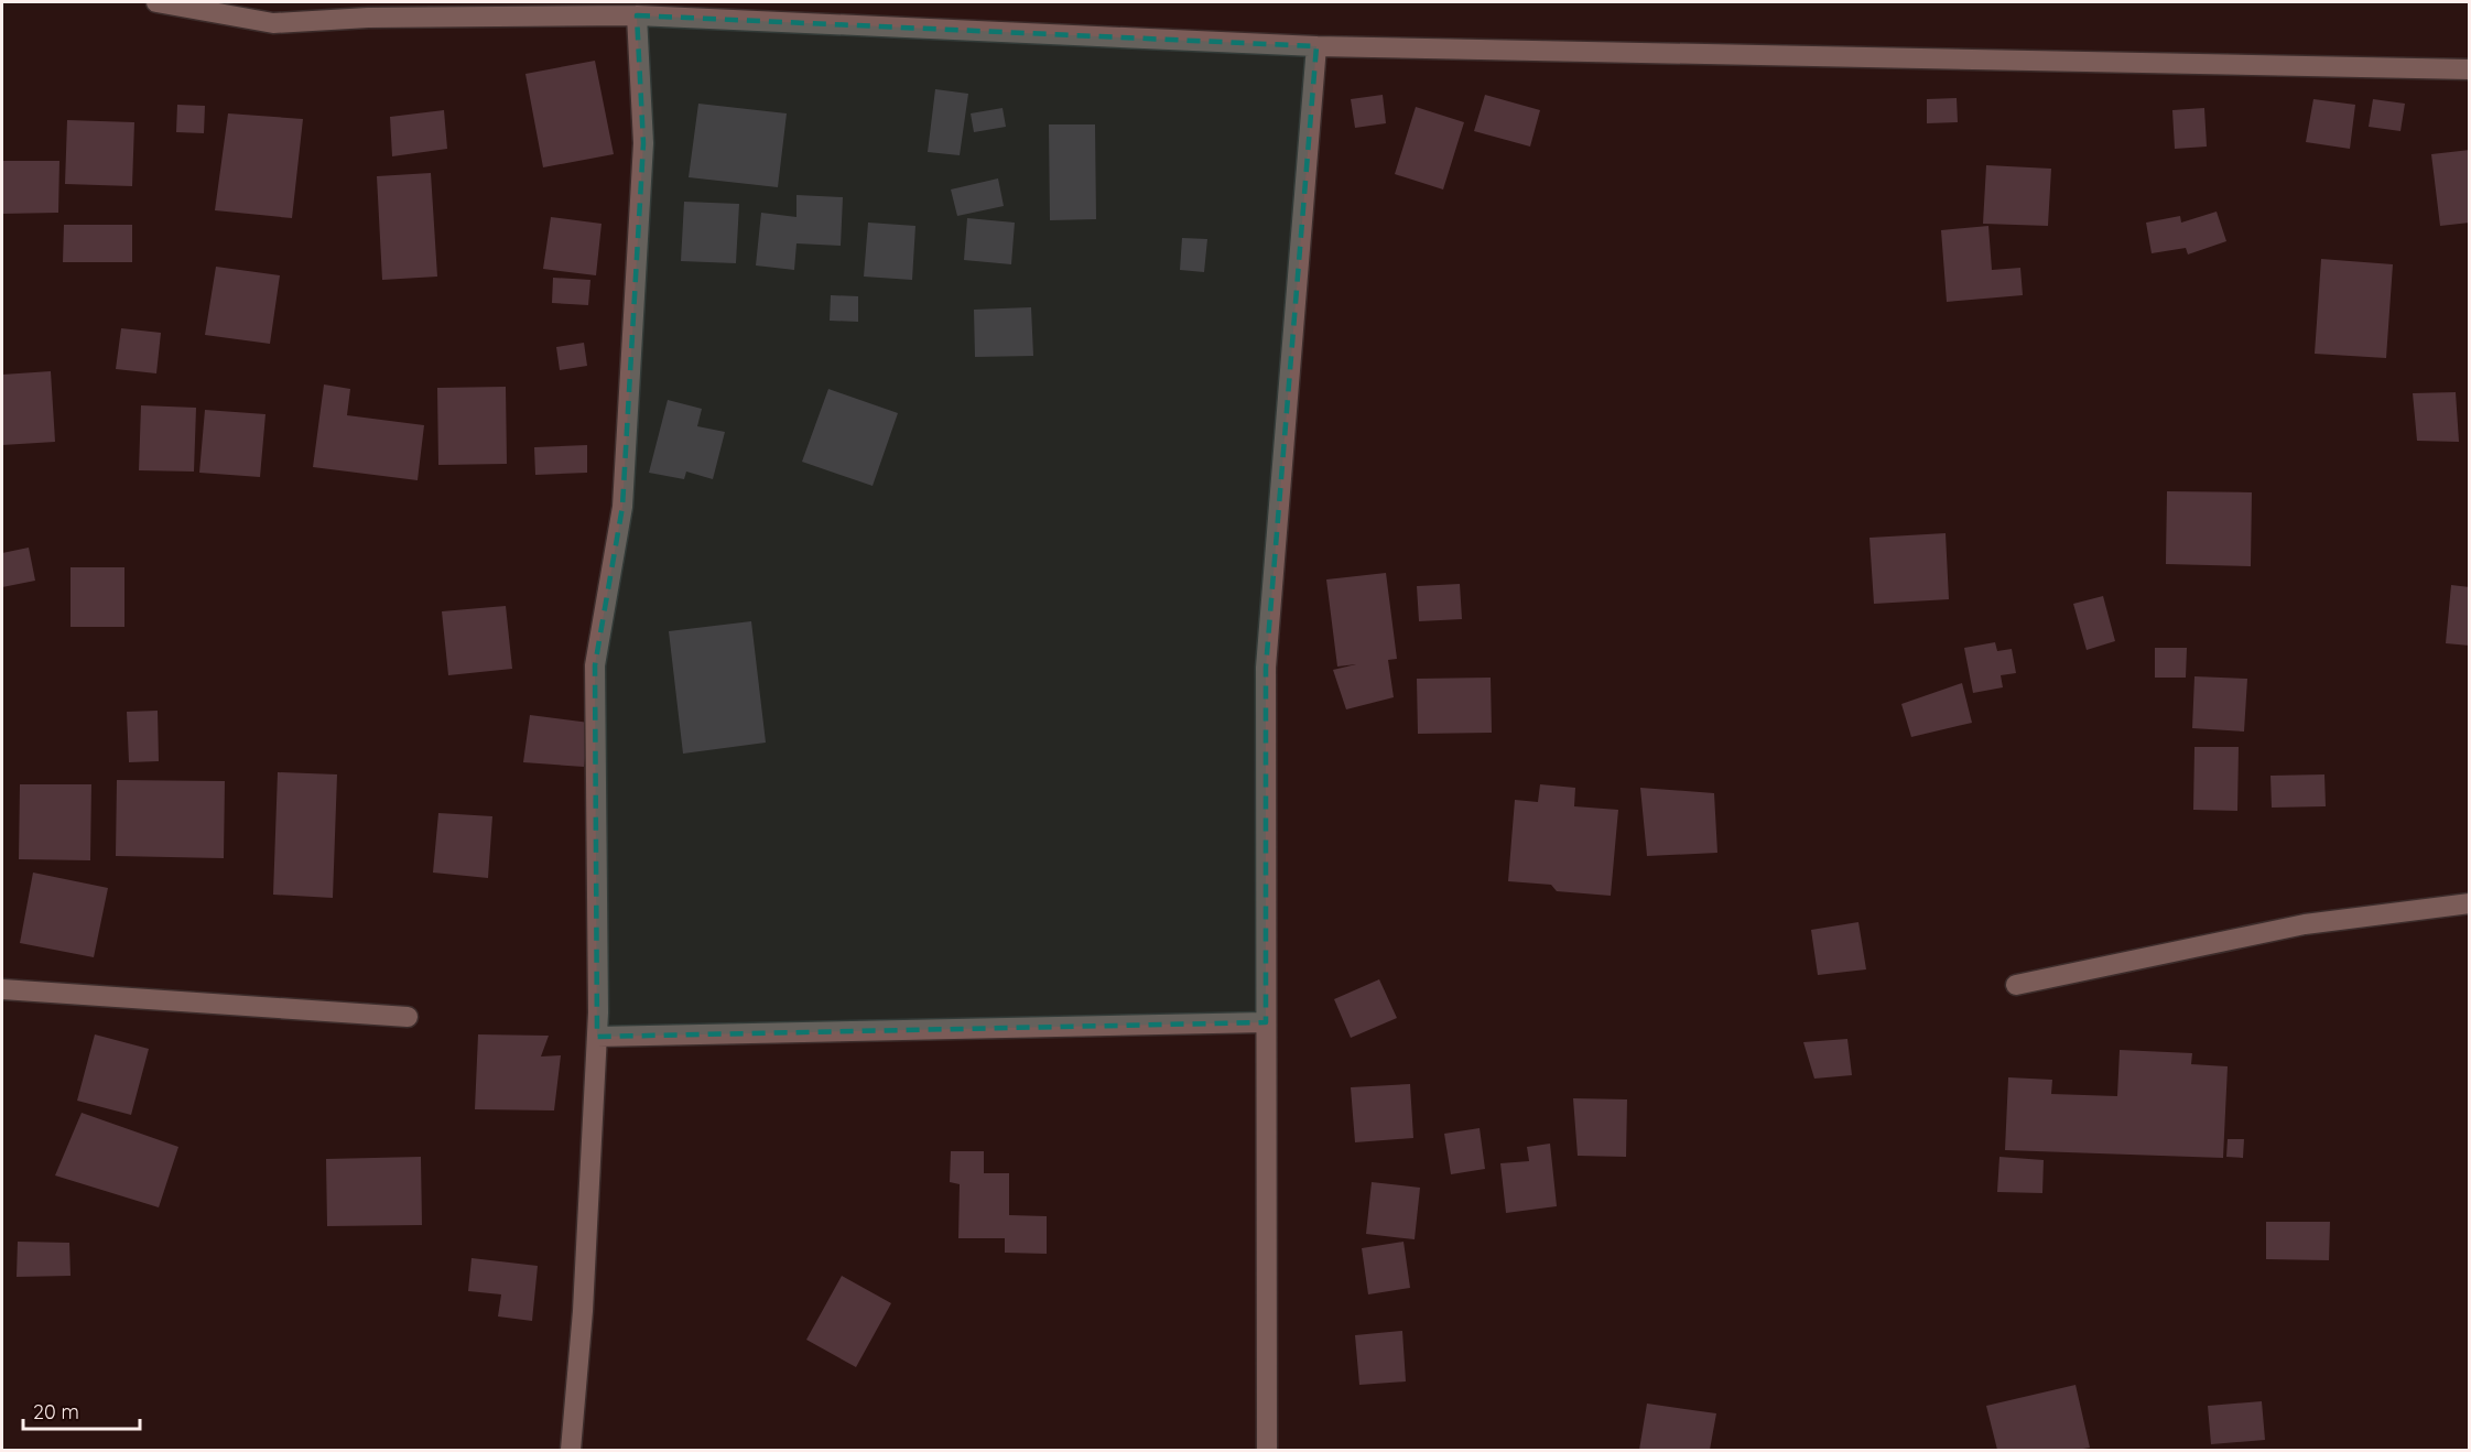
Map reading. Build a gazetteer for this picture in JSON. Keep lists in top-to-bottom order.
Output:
{
  "scale_bar": "20 m"
}
